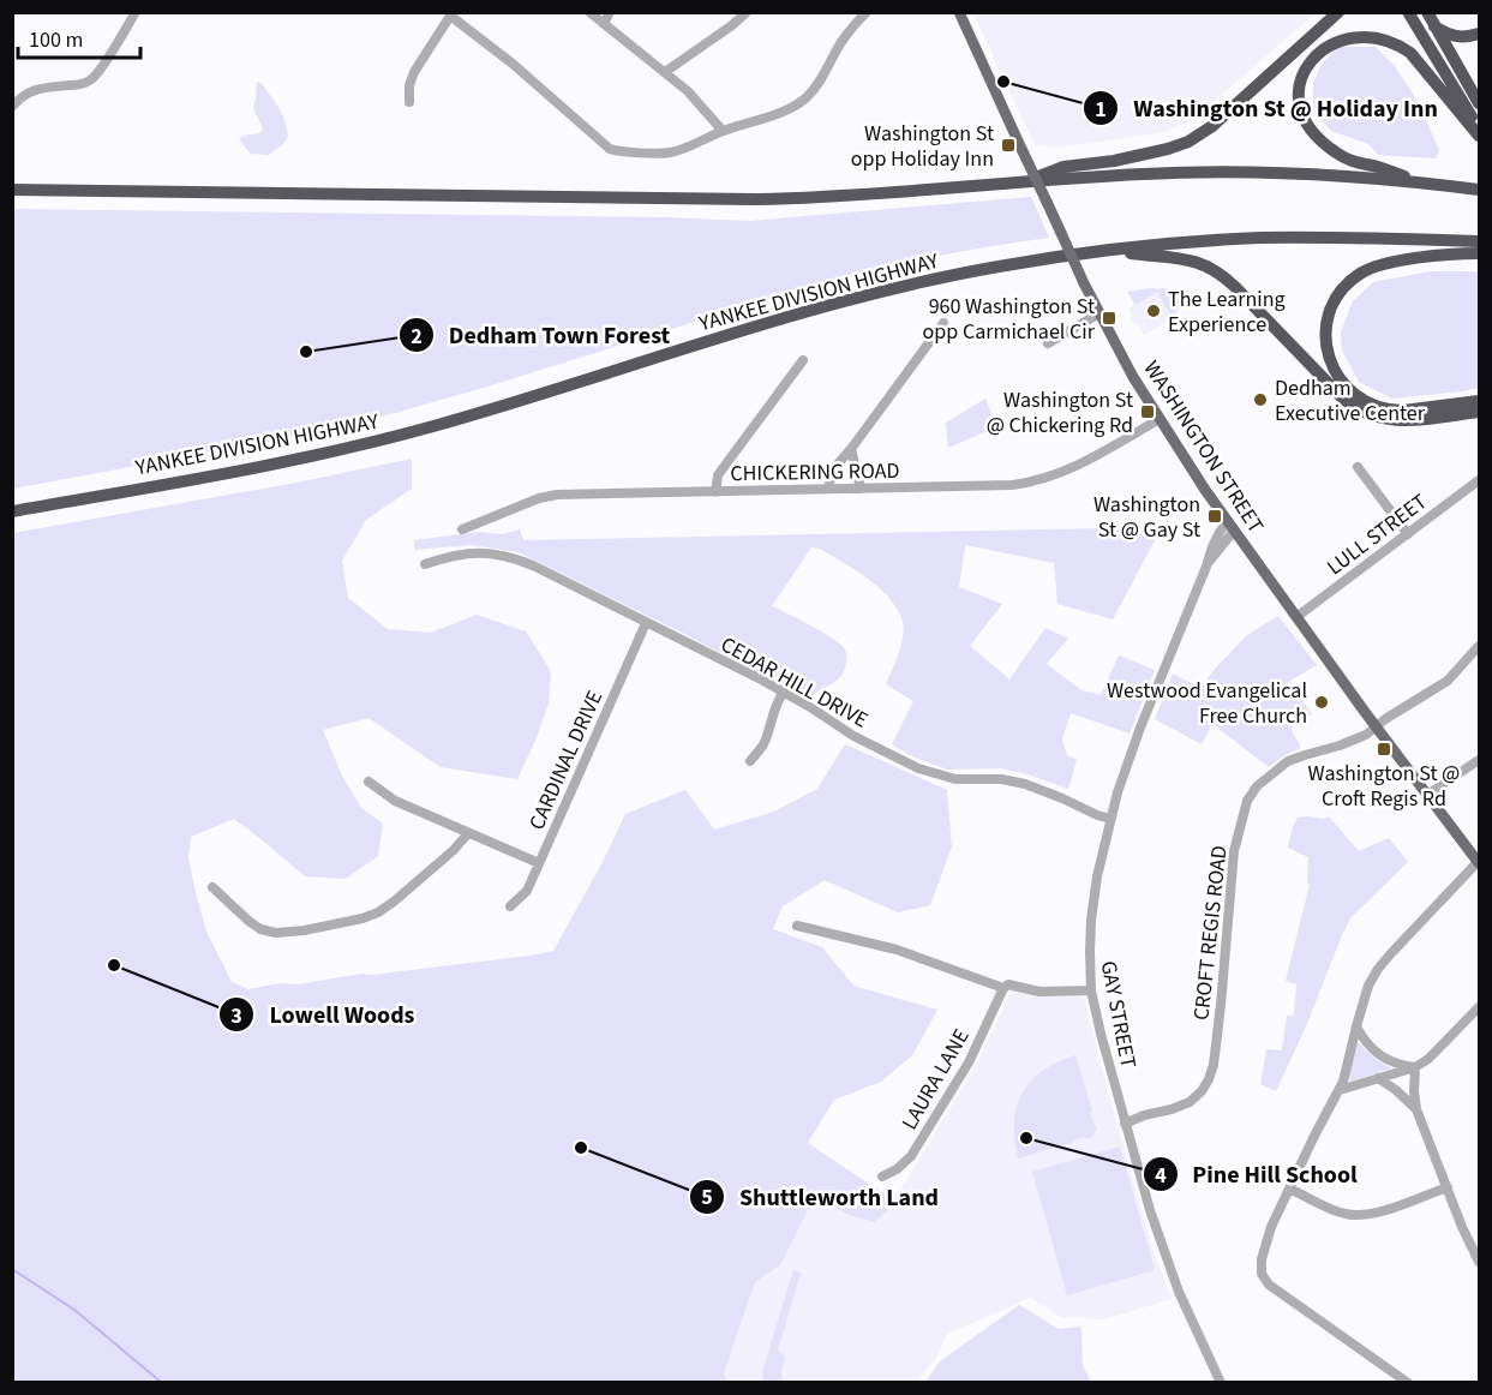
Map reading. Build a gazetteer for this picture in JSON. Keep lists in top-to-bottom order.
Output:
{
  "streets": {
    "highway": ["YANKEE DIVISION HIGHWAY"],
    "main road": ["WASHINGTON STREET"],
    "street": [
      "CHICKERING ROAD",
      "LULL STREET",
      "CEDAR HILL DRIVE",
      "CARDINAL DRIVE",
      "CROFT REGIS ROAD",
      "GAY STREET",
      "LAURA LANE"
    ]
  },
  "crossings": [
    ["WASHINGTON STREET", "CHICKERING ROAD"],
    ["WASHINGTON STREET", "LULL STREET"],
    ["WASHINGTON STREET", "CROFT REGIS ROAD"],
    ["WASHINGTON STREET", "GAY STREET"],
    ["CEDAR HILL DRIVE", "CARDINAL DRIVE"],
    ["CEDAR HILL DRIVE", "GAY STREET"],
    ["CROFT REGIS ROAD", "GAY STREET"]
  ],
  "places": {
    "other": [
      "Washington St @ Holiday Inn",
      "The Learning Experience",
      "Dedham Town Forest",
      "Dedham Executive Center",
      "Westwood Evangelical Free Church",
      "Lowell Woods",
      "Pine Hill School",
      "Shuttleworth Land"
    ],
    "transit": [
      "Washington St opp Holiday Inn",
      "960 Washington St opp Carmichael Cir",
      "Washington St @ Chickering Rd",
      "Washington St @ Gay St",
      "Washington St @ Croft Regis Rd"
    ]
  },
  "scale_bar": "100 m"
}
